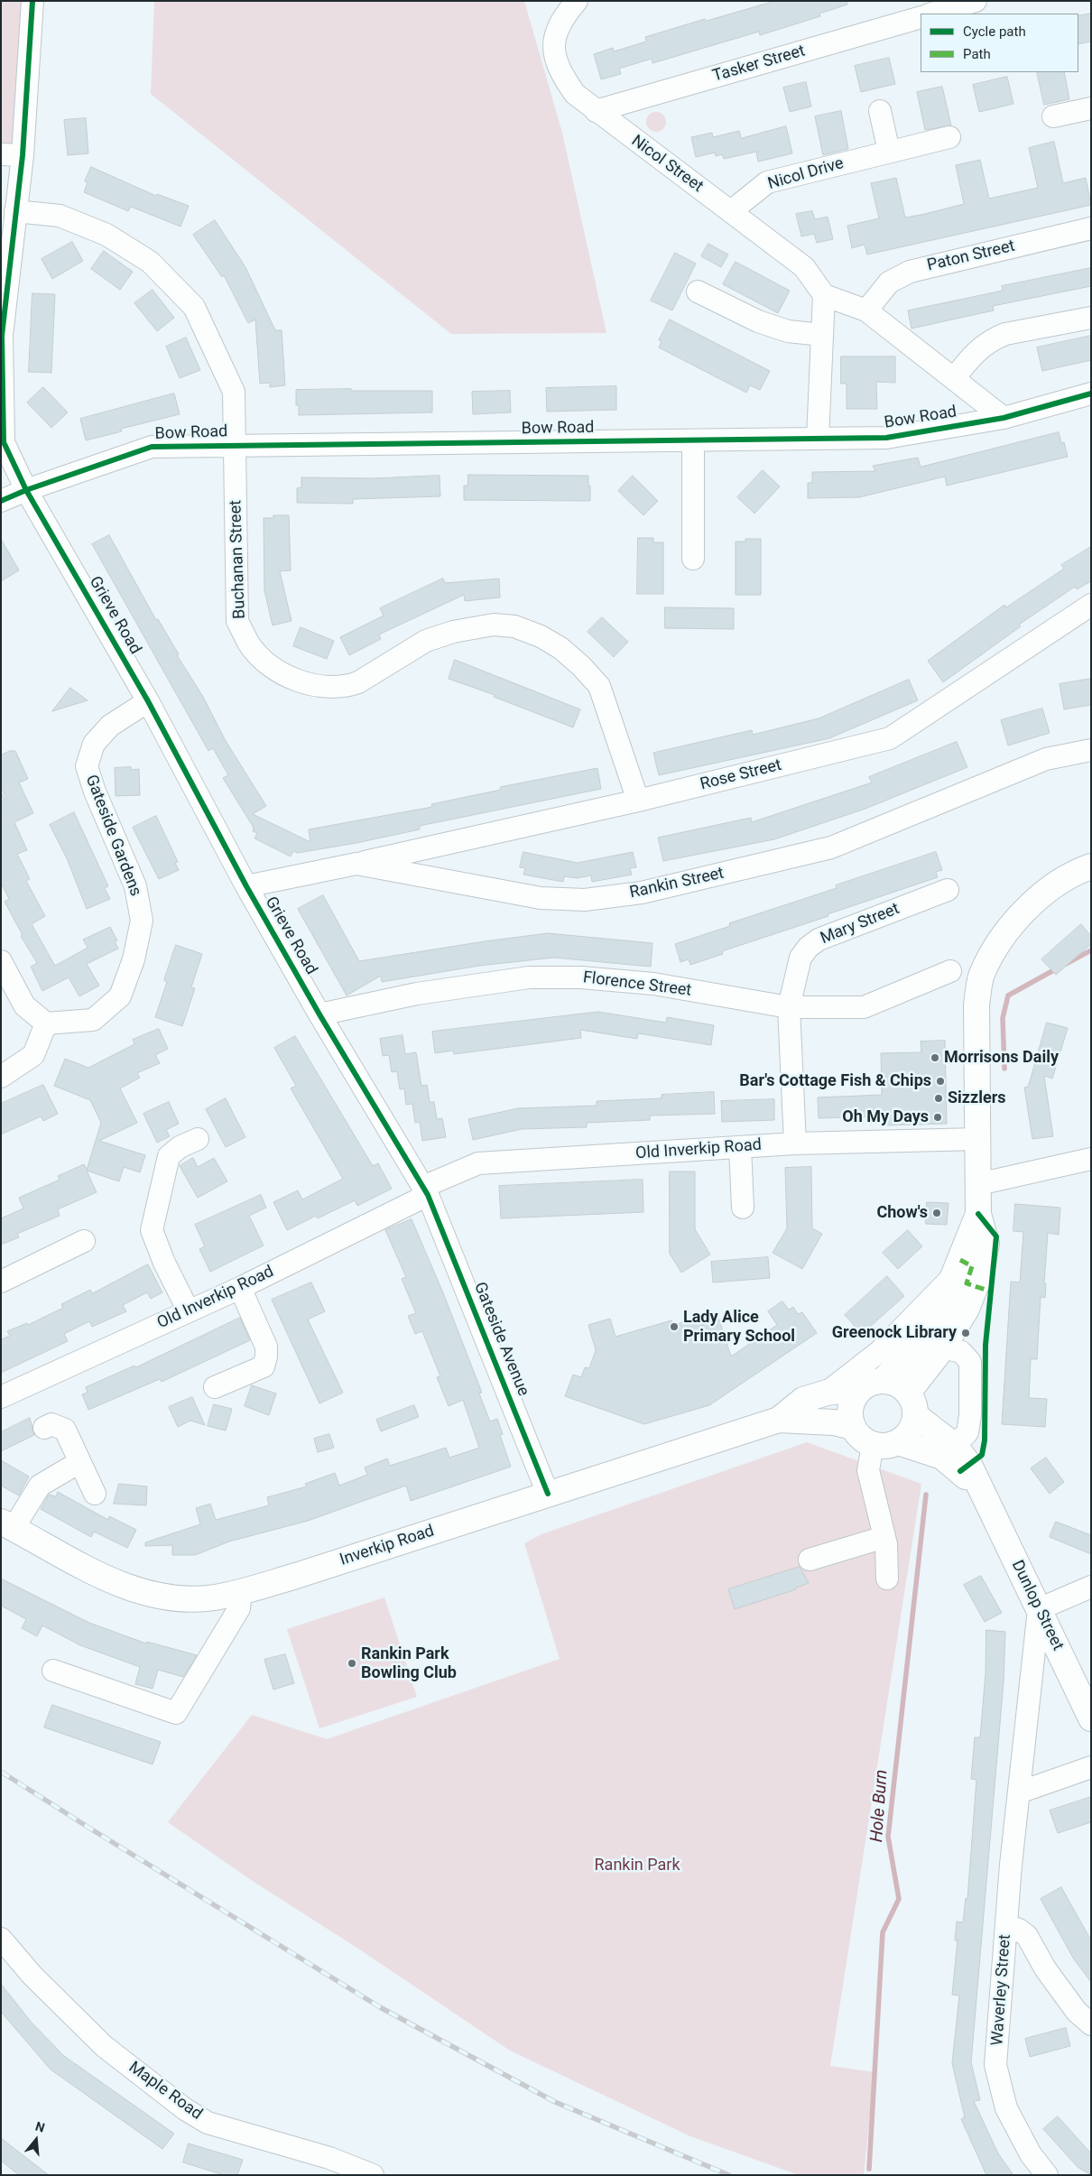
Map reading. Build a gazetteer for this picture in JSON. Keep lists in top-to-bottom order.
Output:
{
  "streets": {
    "main road": ["Inverkip Road", "Dunlop Street"],
    "street": [
      "Tasker Street",
      "Nicol Street",
      "Nicol Drive",
      "Paton Street",
      "Bow Road",
      "Buchanan Street",
      "Grieve Road",
      "Rose Street",
      "Gateside Gardens",
      "Rankin Street",
      "Mary Street",
      "Florence Street",
      "Old Inverkip Road",
      "Gateside Avenue",
      "Waverley Street",
      "Maple Road"
    ]
  },
  "crossings": [
    ["Tasker Street", "Nicol Street"],
    ["Nicol Street", "Nicol Drive"],
    ["Bow Road", "Buchanan Street"],
    ["Bow Road", "Grieve Road"],
    ["Buchanan Street", "Grieve Road"],
    ["Buchanan Street", "Rose Street"],
    ["Grieve Road", "Gateside Gardens"],
    ["Grieve Road", "Rankin Street"],
    ["Grieve Road", "Florence Street"],
    ["Grieve Road", "Old Inverkip Road"],
    ["Grieve Road", "Gateside Avenue"],
    ["Rose Street", "Rankin Street"],
    ["Mary Street", "Florence Street"],
    ["Mary Street", "Old Inverkip Road"],
    ["Old Inverkip Road", "Gateside Avenue"],
    ["Gateside Avenue", "Inverkip Road"],
    ["Inverkip Road", "Dunlop Street"],
    ["Dunlop Street", "Waverley Street"]
  ],
  "water": ["Hole Burn"],
  "parks": ["Rankin Park"],
  "places": [
    "Morrisons Daily",
    "Bar's Cottage Fish & Chips",
    "Sizzlers",
    "Oh My Days",
    "Chow's",
    "Lady Alice Primary School",
    "Greenock Library",
    "Rankin Park Bowling Club"
  ],
  "legend": ["Cycle path", "Path"],
  "north": "top"
}
